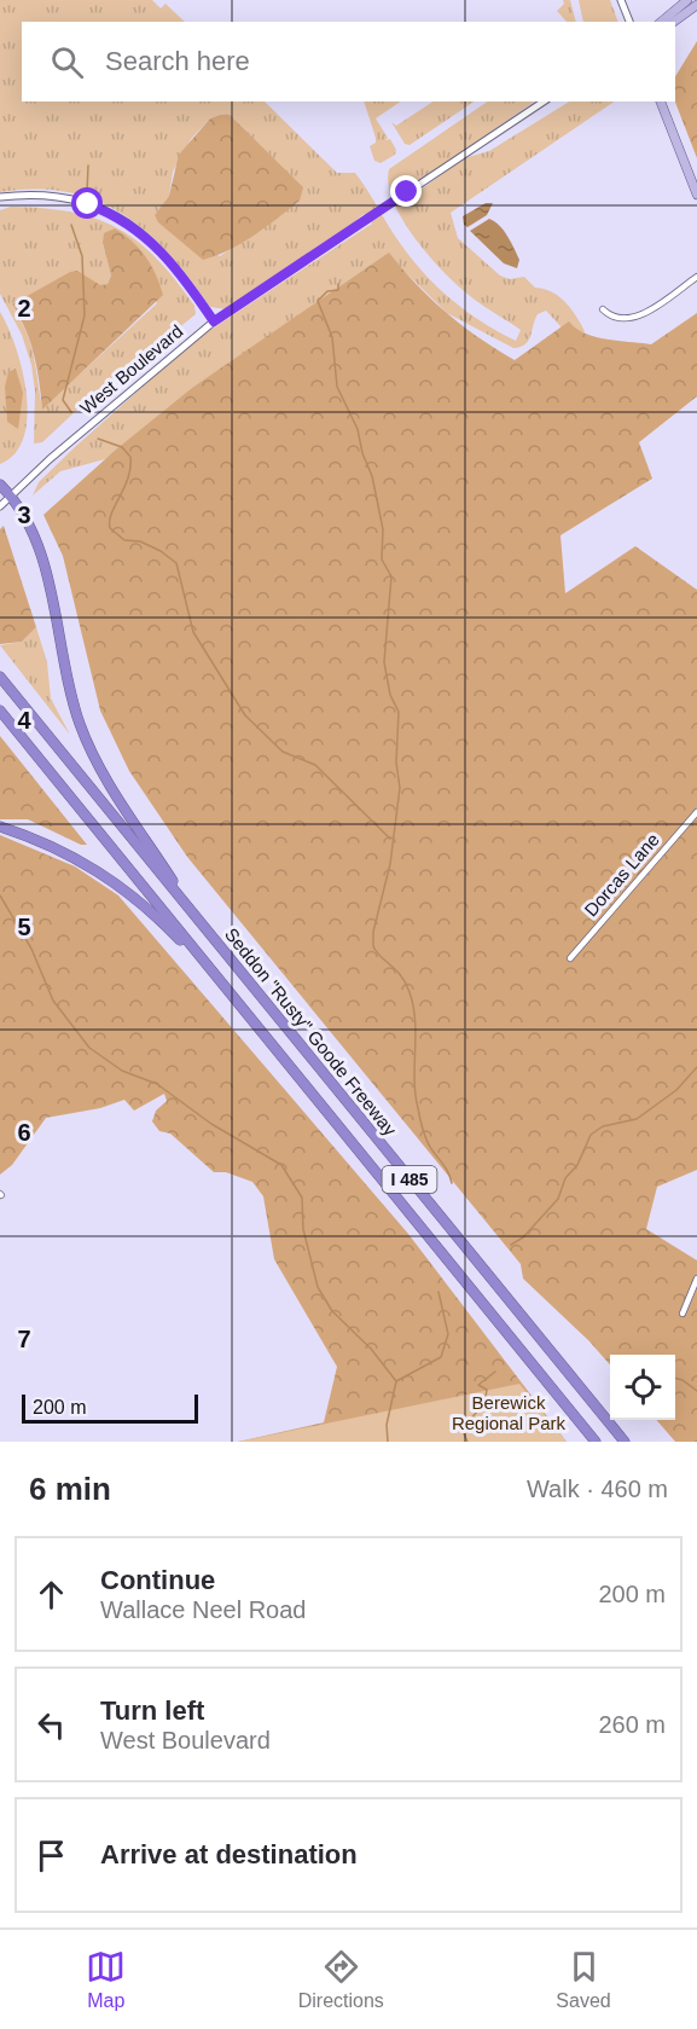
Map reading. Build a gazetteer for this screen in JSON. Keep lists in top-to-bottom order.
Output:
{
  "streets": {
    "highway": ["Seddon \"Rusty\" Goode Freeway", "I 485"],
    "street": ["West Boulevard", "Dorcas Lane"]
  },
  "parks": ["Berewick Regional Park"],
  "scale_bar": "200 m",
  "page": {
    "search": "Search here",
    "scale": "200 m",
    "heading": ["6 min", "Walk · 460 m"],
    "list": [
      ["Continue", "Wallace Neel Road", "200 m"],
      ["Turn left", "West Boulevard", "260 m"],
      "Arrive at destination"
    ],
    "nav": ["Map", "Directions", "Saved"]
  },
  "grid": {
    "rows": [
      "2",
      "3",
      "4",
      "5",
      "6",
      "7"
    ]
  }
}
